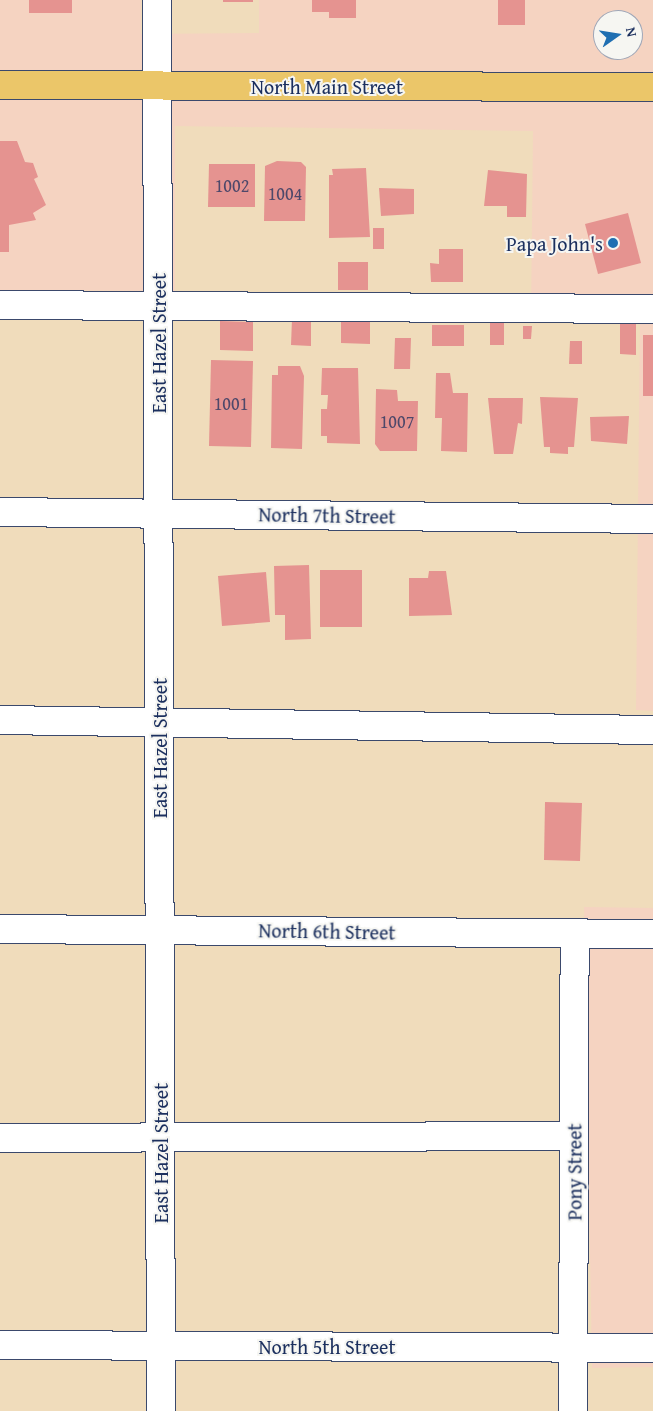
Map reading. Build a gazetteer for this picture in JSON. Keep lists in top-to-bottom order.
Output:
{
  "streets": {
    "main road": ["North Main Street"],
    "street": [
      "East Hazel Street",
      "North 7th Street",
      "North 6th Street",
      "Pony Street",
      "North 5th Street"
    ]
  },
  "crossings": [
    ["North Main Street", "East Hazel Street"],
    ["East Hazel Street", "North 7th Street"],
    ["East Hazel Street", "North 6th Street"],
    ["East Hazel Street", "North 5th Street"],
    ["North 6th Street", "Pony Street"],
    ["Pony Street", "North 5th Street"]
  ],
  "places": ["Papa John's"],
  "house_numbers": [
    "1002",
    "1004",
    "1001",
    "1007"
  ],
  "north": "right"
}
